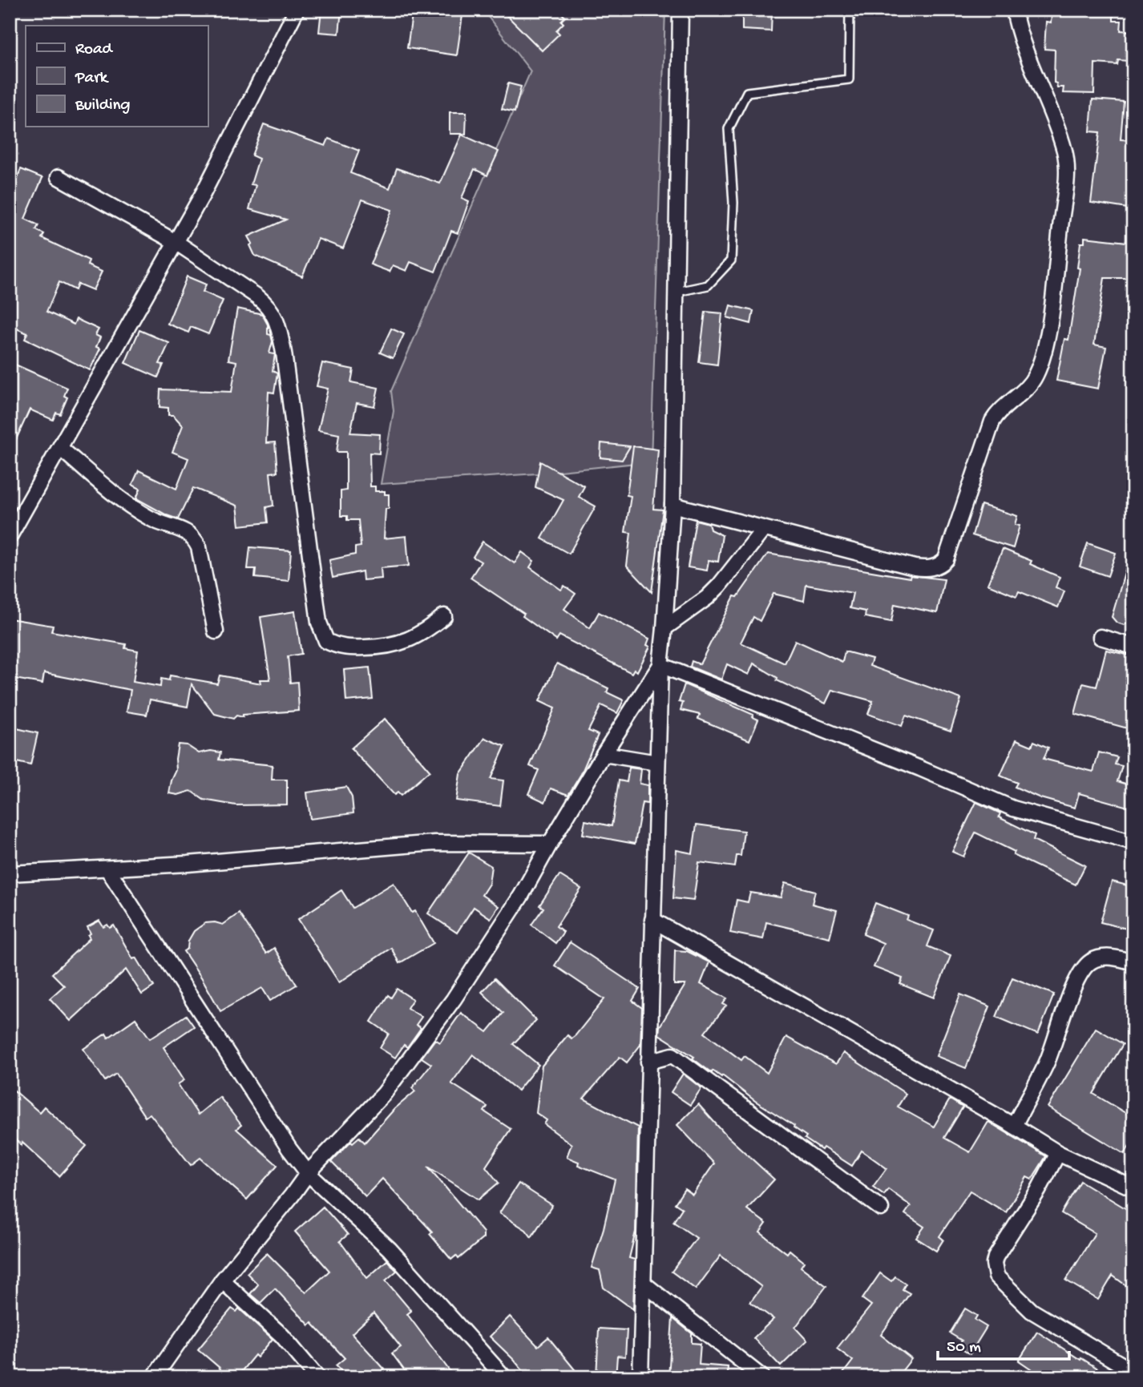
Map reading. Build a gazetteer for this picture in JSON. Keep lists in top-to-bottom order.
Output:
{
  "legend": ["Road", "Park", "Building"],
  "scale_bar": "50 m"
}
